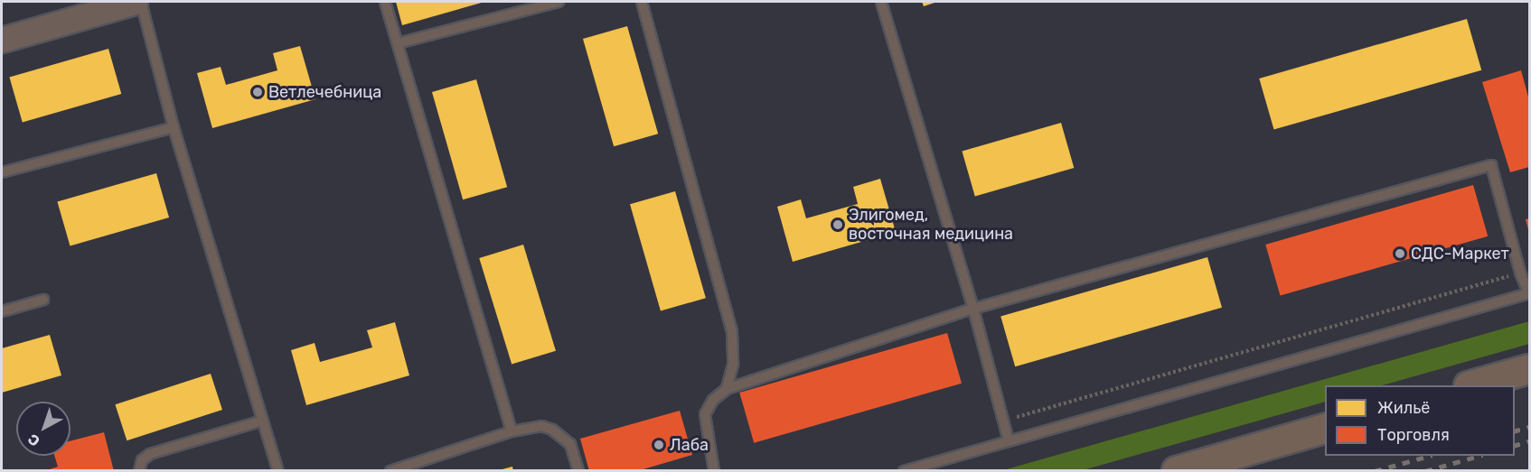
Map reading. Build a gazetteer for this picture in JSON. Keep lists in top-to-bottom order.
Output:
{
  "places": [
    "Ветлечебница",
    "Элигомед, восточная медицина",
    "СДС-Маркет",
    "Лаба"
  ],
  "legend": ["Жильё", "Торговля"],
  "north": "bottom left"
}
